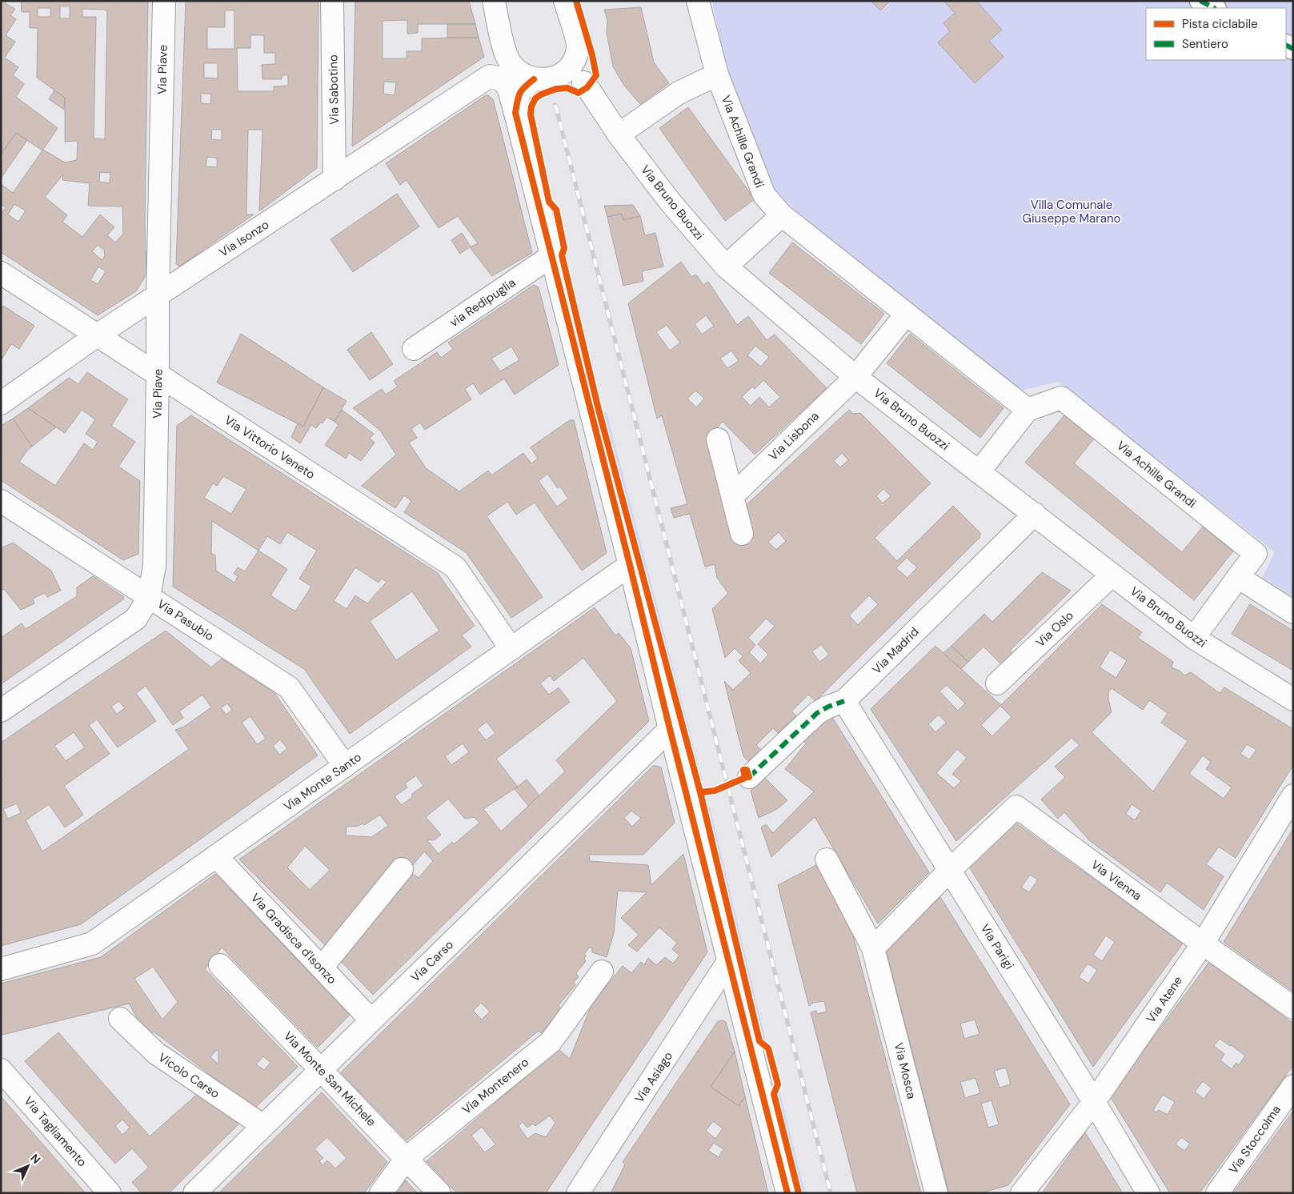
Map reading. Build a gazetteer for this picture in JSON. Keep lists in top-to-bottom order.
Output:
{
  "streets": {
    "street": [
      "Via Piave",
      "Via Sabotino",
      "Via Achille Grandi",
      "Via Bruno Buozzi",
      "Via Isonzo",
      "via Redipuglia",
      "Via Lisbona",
      "Via Vittorio Veneto",
      "Via Pasubio",
      "Via Oslo",
      "Via Madrid",
      "Via Monte Santo",
      "Via Vienna",
      "Via Gradisca d'Isonzo",
      "Via Parigi",
      "Via Carso",
      "Via Atene",
      "Via Mosca",
      "Vicolo Carso",
      "Via Asiago",
      "Via Monte San Michele",
      "Via Montenero",
      "Via Tagliamento",
      "Via Stoccolma"
    ]
  },
  "crossings": [
    ["Via Piave", "Via Isonzo"],
    ["Via Piave", "Via Vittorio Veneto"],
    ["Via Piave", "Via Pasubio"],
    ["Via Sabotino", "Via Isonzo"],
    ["Via Achille Grandi", "Via Bruno Buozzi"],
    ["Via Bruno Buozzi", "Via Lisbona"],
    ["Via Bruno Buozzi", "Via Oslo"],
    ["Via Bruno Buozzi", "Via Madrid"],
    ["Via Isonzo", "Via Vittorio Veneto"],
    ["Via Vittorio Veneto", "Via Monte Santo"],
    ["Via Pasubio", "Via Monte Santo"],
    ["Via Madrid", "Via Parigi"],
    ["Via Monte Santo", "Via Gradisca d'Isonzo"],
    ["Via Vienna", "Via Parigi"],
    ["Via Vienna", "Via Atene"],
    ["Via Gradisca d'Isonzo", "Via Carso"],
    ["Via Parigi", "Via Atene"],
    ["Via Carso", "Vicolo Carso"],
    ["Via Carso", "Via Monte San Michele"],
    ["Via Monte San Michele", "Via Montenero"]
  ],
  "parks": ["Villa Comunale Giuseppe Marano"],
  "legend": ["Pista ciclabile", "Sentiero"],
  "north": "top right"
}
